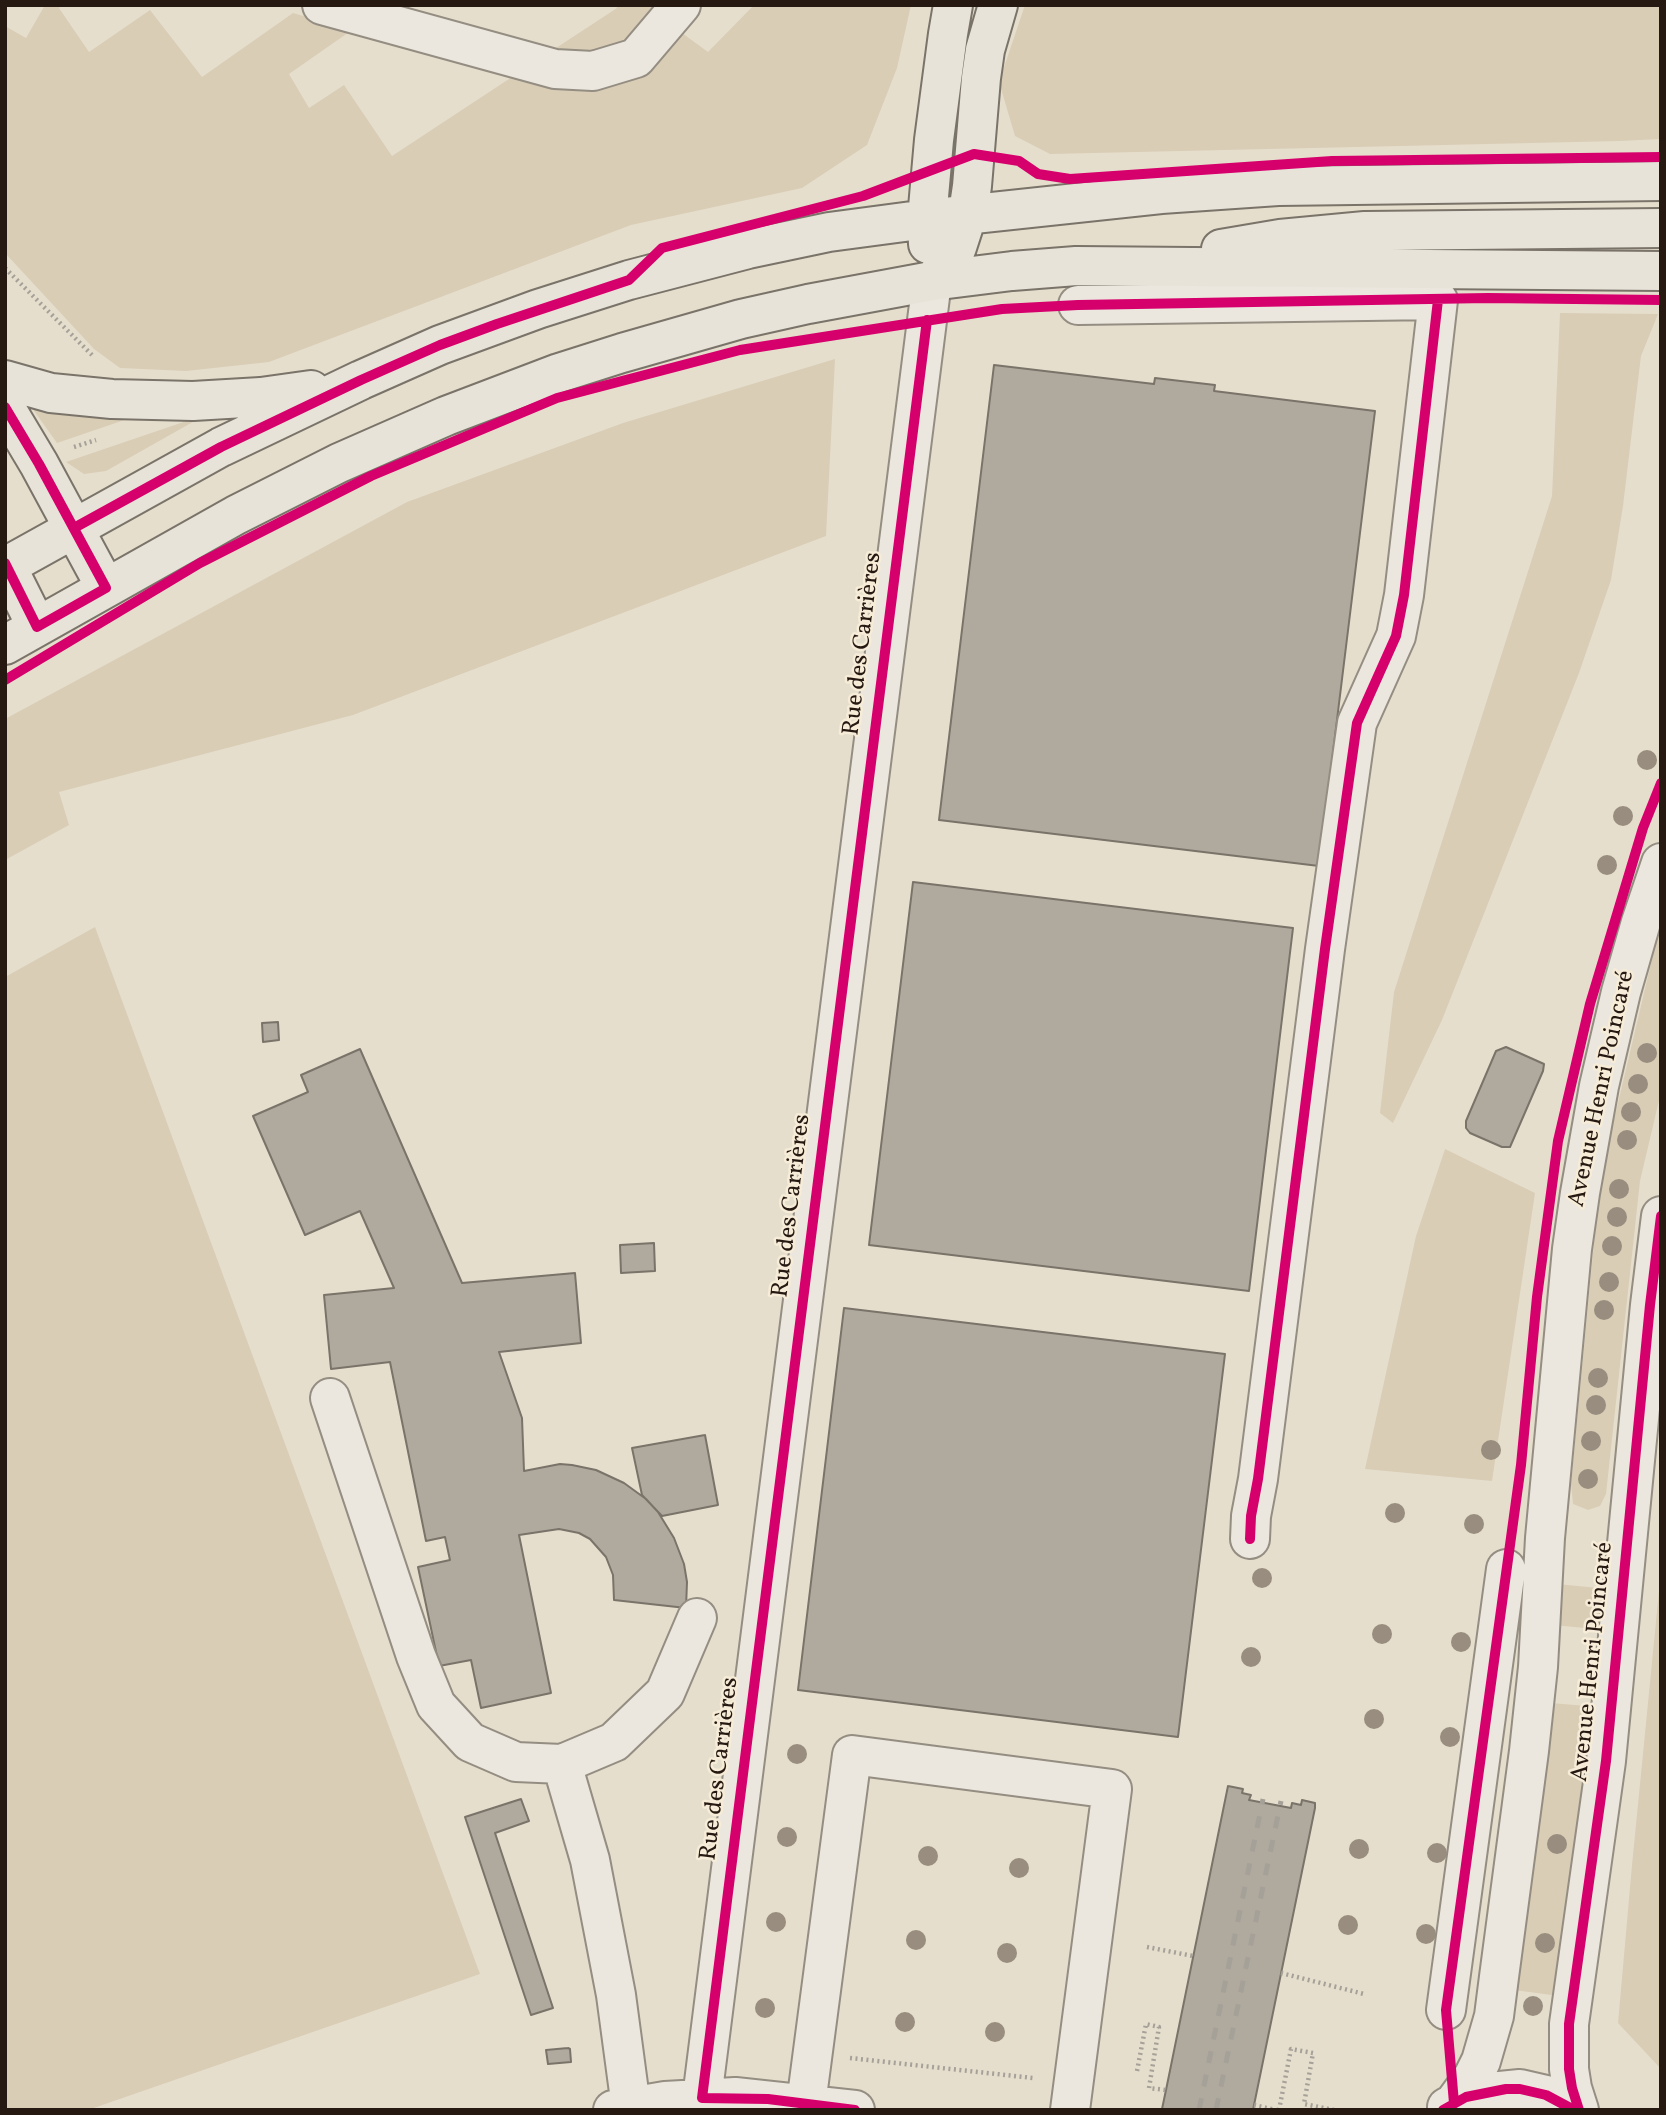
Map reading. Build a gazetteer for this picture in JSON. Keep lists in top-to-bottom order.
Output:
{
  "streets": {
    "street": ["Rue des Carrières", "Avenue Henri Poincaré"]
  }
}
